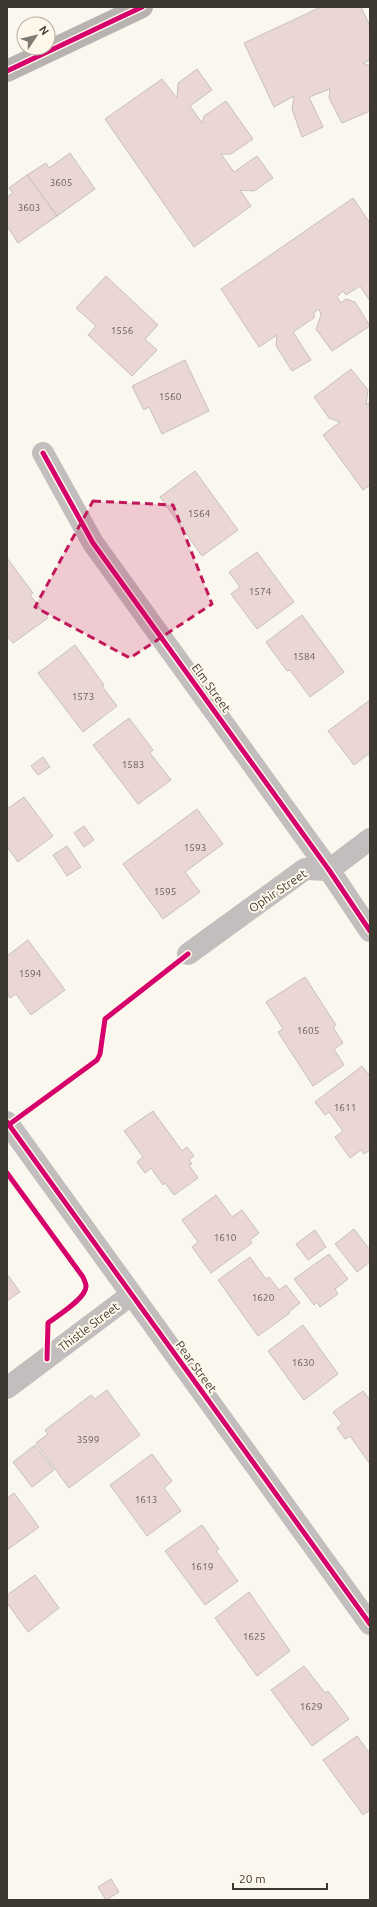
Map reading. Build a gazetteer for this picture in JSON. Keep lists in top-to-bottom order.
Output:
{
  "streets": {
    "street": [
      "Elm Street",
      "Ophir Street",
      "Thistle Street",
      "Pear Street"
    ]
  },
  "crossings": [
    ["Elm Street", "Ophir Street"],
    ["Thistle Street", "Pear Street"]
  ],
  "house_numbers": [
    "3605",
    "3603",
    "1556",
    "1560",
    "1564",
    "1574",
    "1584",
    "1573",
    "1583",
    "1593",
    "1595",
    "1594",
    "1605",
    "1611",
    "1610",
    "1620",
    "1630",
    "3599",
    "1613",
    "1619",
    "1625",
    "1629"
  ],
  "scale_bar": "20 m",
  "north": "top right"
}
